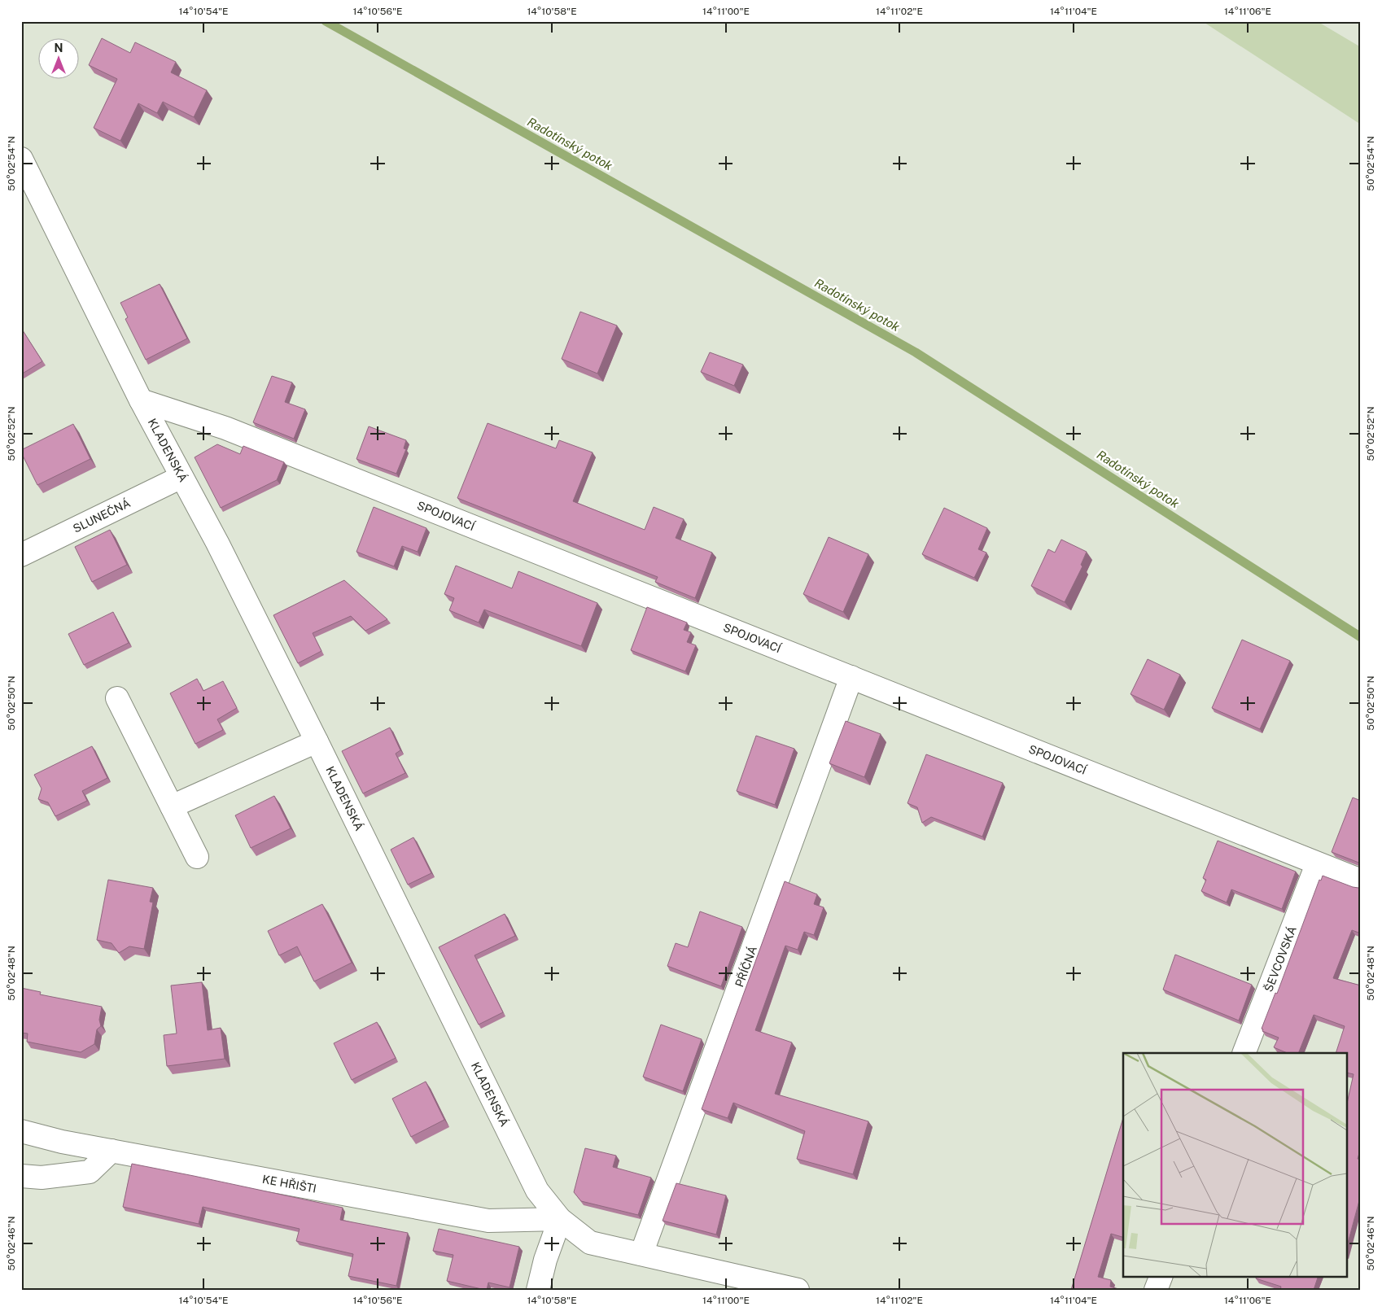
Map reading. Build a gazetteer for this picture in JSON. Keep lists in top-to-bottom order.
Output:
{
  "streets": {
    "street": [
      "KLADENSKÁ",
      "SLUNEČNÁ",
      "SPOJOVACÍ",
      "ŠEVCOVSKÁ",
      "PŘÍČNÁ",
      "KE HŘIŠTI"
    ]
  },
  "crossings": [
    ["KLADENSKÁ", "SLUNEČNÁ"],
    ["KLADENSKÁ", "SPOJOVACÍ"],
    ["KLADENSKÁ", "PŘÍČNÁ"],
    ["KLADENSKÁ", "KE HŘIŠTI"],
    ["SPOJOVACÍ", "ŠEVCOVSKÁ"],
    ["SPOJOVACÍ", "PŘÍČNÁ"]
  ],
  "water": ["Radotínský potok"],
  "north": "top",
  "coordinates": [
    "14°10'54\"E",
    "14°10'56\"E",
    "14°10'58\"E",
    "14°11'00\"E",
    "14°11'02\"E",
    "14°11'04\"E",
    "14°11'06\"E",
    "50°02'54\"N",
    "50°02'52\"N",
    "50°02'50\"N",
    "50°02'48\"N",
    "50°02'46\"N"
  ]
}
